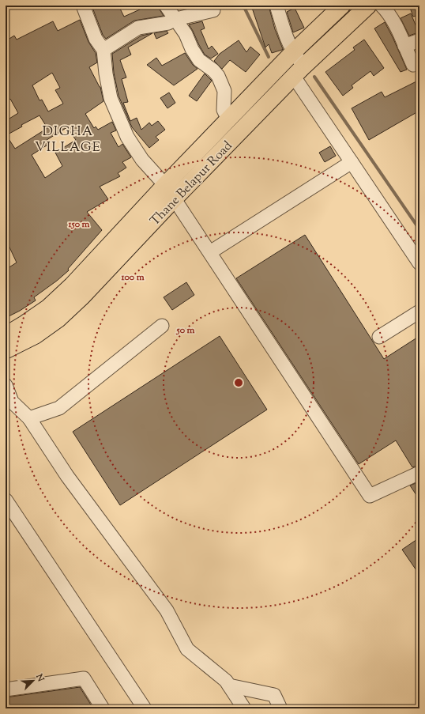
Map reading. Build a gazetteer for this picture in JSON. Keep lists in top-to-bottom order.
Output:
{
  "streets": {
    "main road": ["Thane Belapur Road"]
  },
  "districts": ["DIGHA VILLAGE"],
  "north": "top right",
  "rings": ["150 m", "100 m", "50 m"]
}
